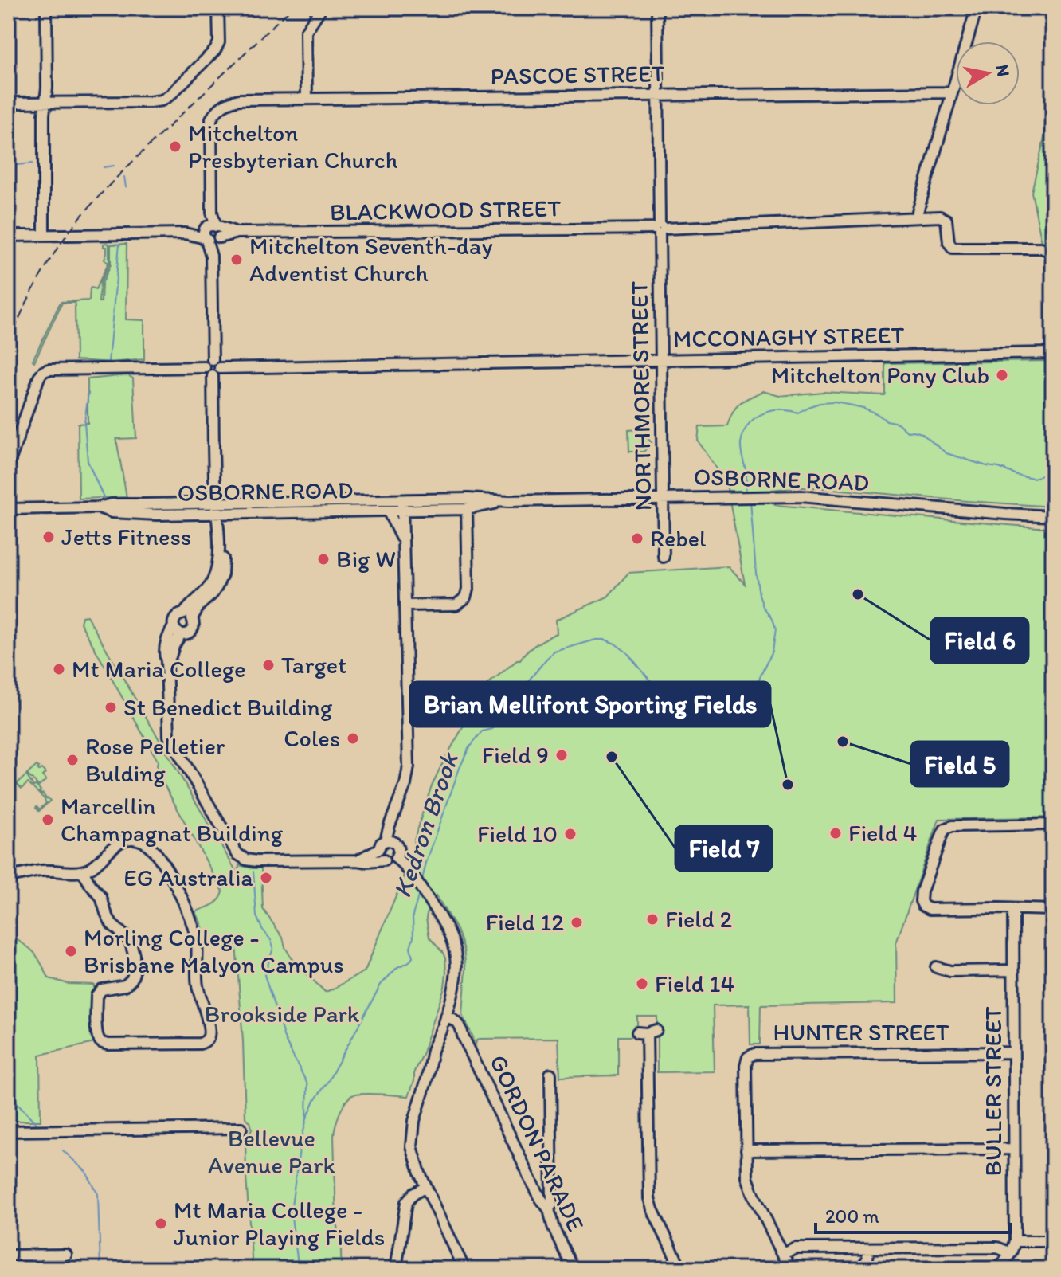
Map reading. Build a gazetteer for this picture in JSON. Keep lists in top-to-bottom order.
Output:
{
  "streets": {
    "street": [
      "PASCOE STREET",
      "BLACKWOOD STREET",
      "MCCONAGHY STREET",
      "NORTHMORE STREET",
      "OSBORNE ROAD",
      "HUNTER STREET",
      "BULLER STREET",
      "GORDON PARADE"
    ]
  },
  "crossings": [
    ["PASCOE STREET", "BLACKWOOD STREET"],
    ["PASCOE STREET", "NORTHMORE STREET"],
    ["BLACKWOOD STREET", "NORTHMORE STREET"],
    ["MCCONAGHY STREET", "NORTHMORE STREET"],
    ["NORTHMORE STREET", "OSBORNE ROAD"],
    ["HUNTER STREET", "BULLER STREET"]
  ],
  "water": ["Kedron Brook"],
  "parks": ["Brookside Park", "Bellevue Avenue Park"],
  "places": [
    "Mitchelton Presbyterian Church",
    "Mitchelton Seventh-day Adventist Church",
    "Mitchelton Pony Club",
    "Jetts Fitness",
    "Rebel",
    "Big W",
    "Field 6",
    "Target",
    "Mt Maria College",
    "St Benedict Building",
    "Coles",
    "Field 5",
    "Field 9",
    "Field 7",
    "Rose Pelletier Bulding",
    "Brian Mellifont Sporting Fields",
    "Marcellin Champagnat Building",
    "Field 4",
    "Field 10",
    "EG Australia",
    "Field 2",
    "Field 12",
    "Morling College - Brisbane Malyon Campus",
    "Field 14",
    "Mt Maria College - Junior Playing Fields"
  ],
  "scale_bar": "200 m",
  "north": "right"
}
